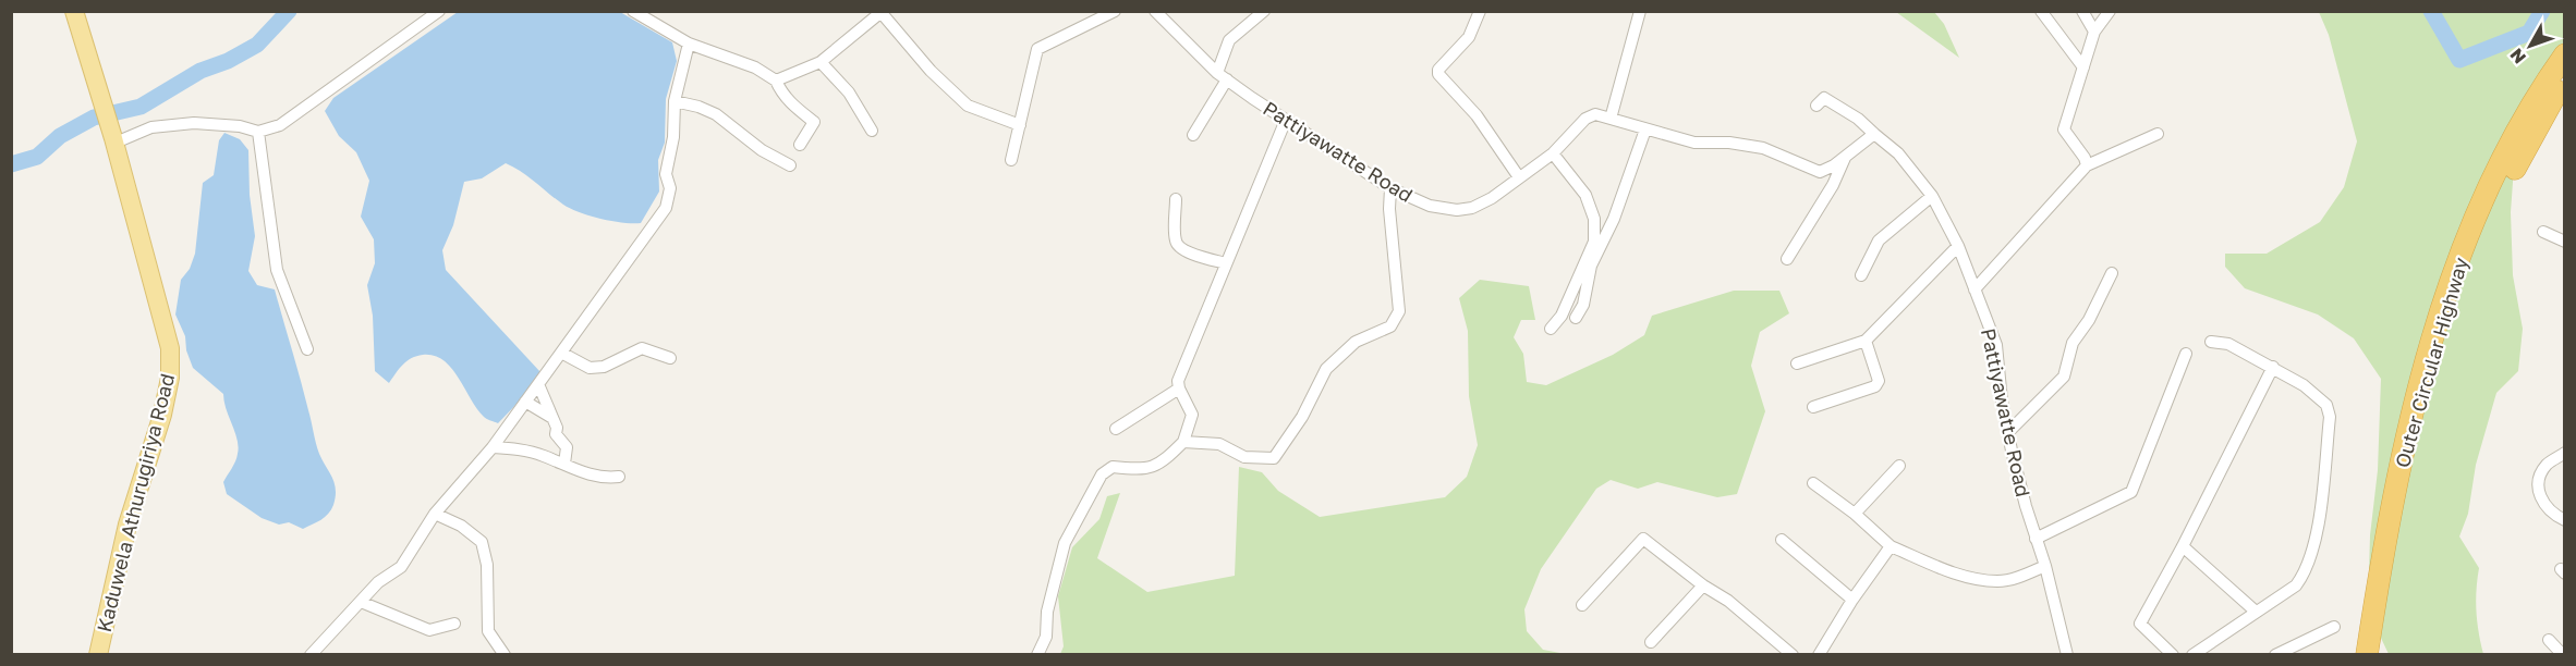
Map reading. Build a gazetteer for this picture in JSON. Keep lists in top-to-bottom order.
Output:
{
  "streets": {
    "highway": ["Outer Circular Highway"],
    "main road": ["Kaduwela Athurugiriya Road"],
    "street": ["Pattiyawatte Road"]
  },
  "north": "bottom left"
}
